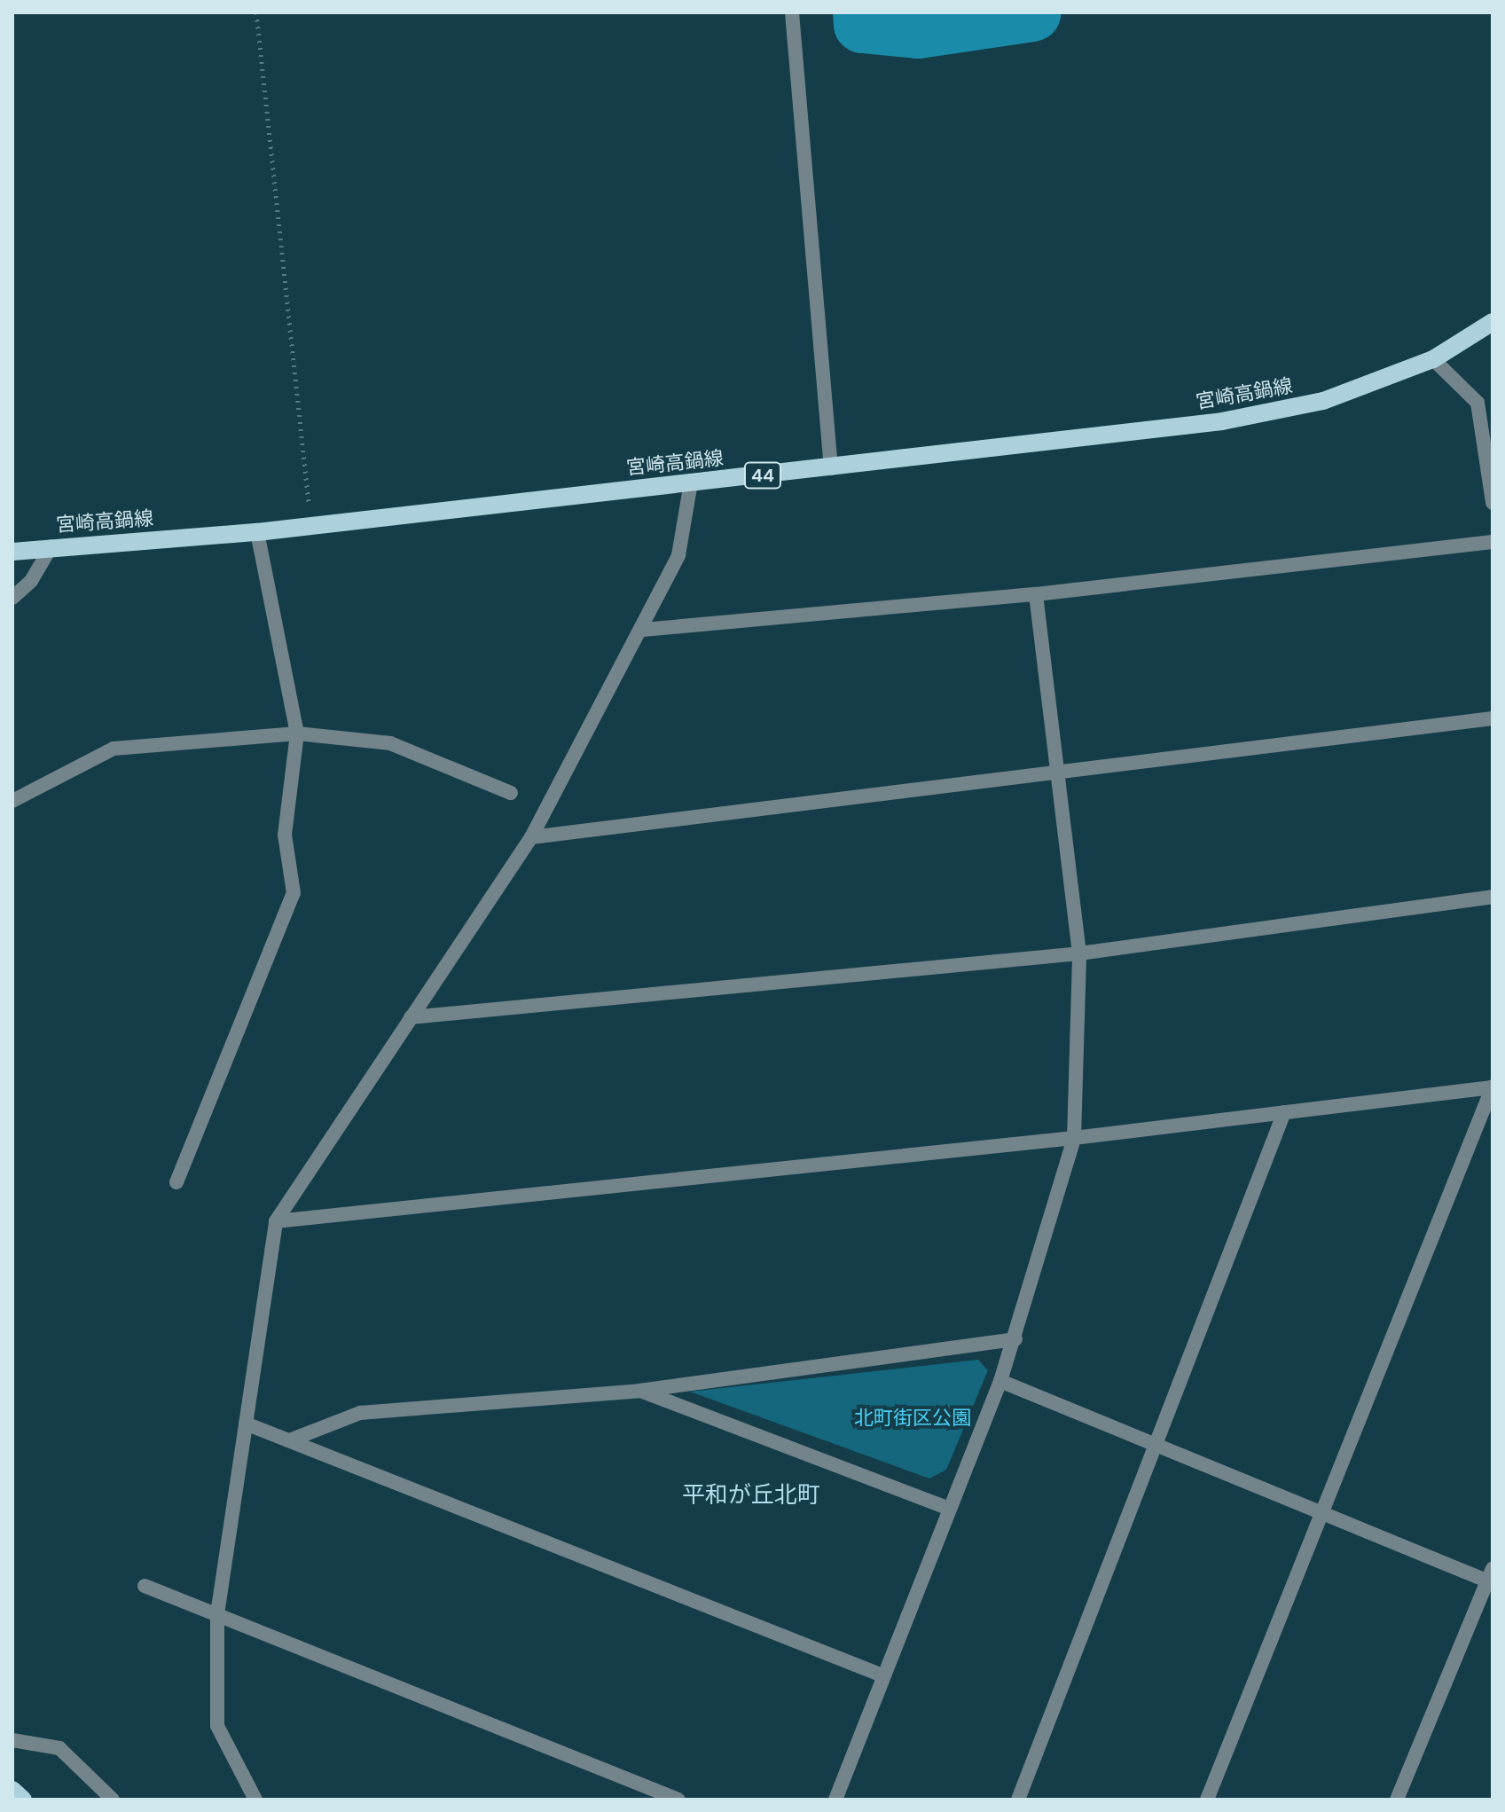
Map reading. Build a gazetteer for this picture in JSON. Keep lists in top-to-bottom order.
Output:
{
  "streets": {
    "main road": ["宮崎高鍋線", "44"]
  },
  "districts": ["平和が丘北町"],
  "parks": ["北町街区公園"]
}
